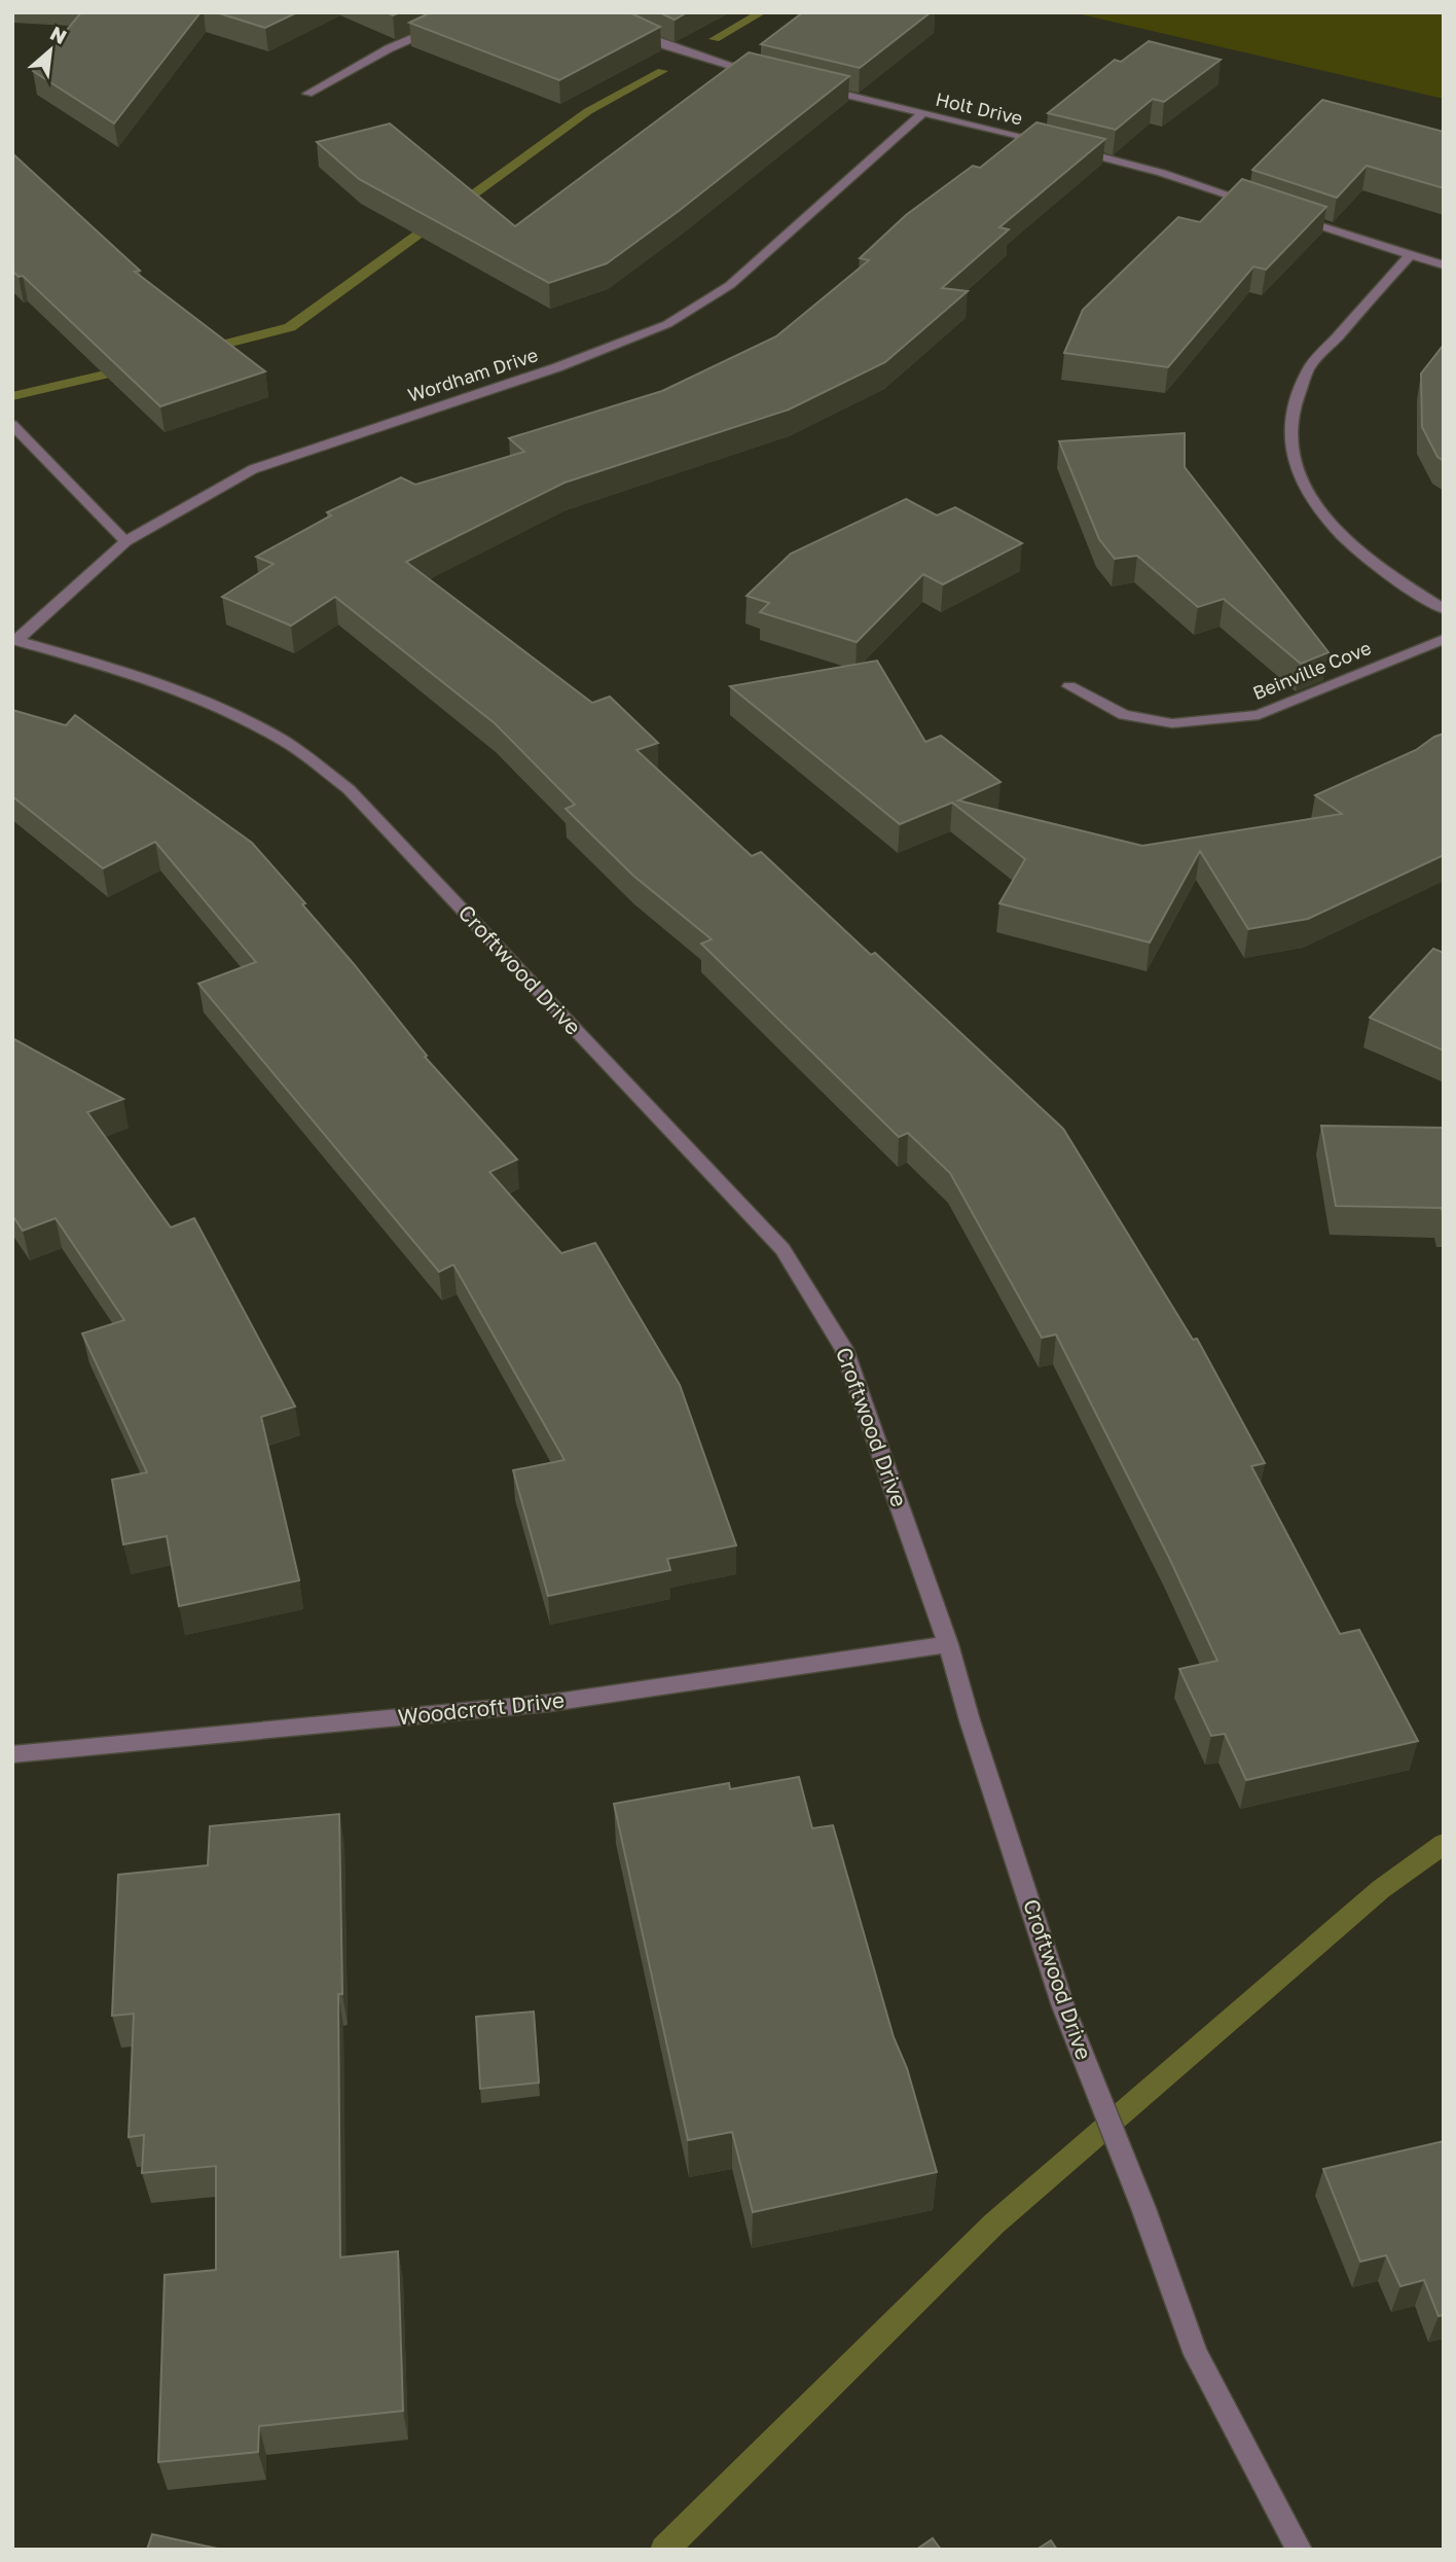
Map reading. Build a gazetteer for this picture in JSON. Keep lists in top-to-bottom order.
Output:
{
  "streets": {
    "street": [
      "Holt Drive",
      "Wordham Drive",
      "Beinville Cove",
      "Croftwood Drive",
      "Woodcroft Drive"
    ]
  },
  "crossings": [
    ["Holt Drive", "Wordham Drive"],
    ["Wordham Drive", "Croftwood Drive"],
    ["Croftwood Drive", "Woodcroft Drive"]
  ],
  "north": "top right"
}
